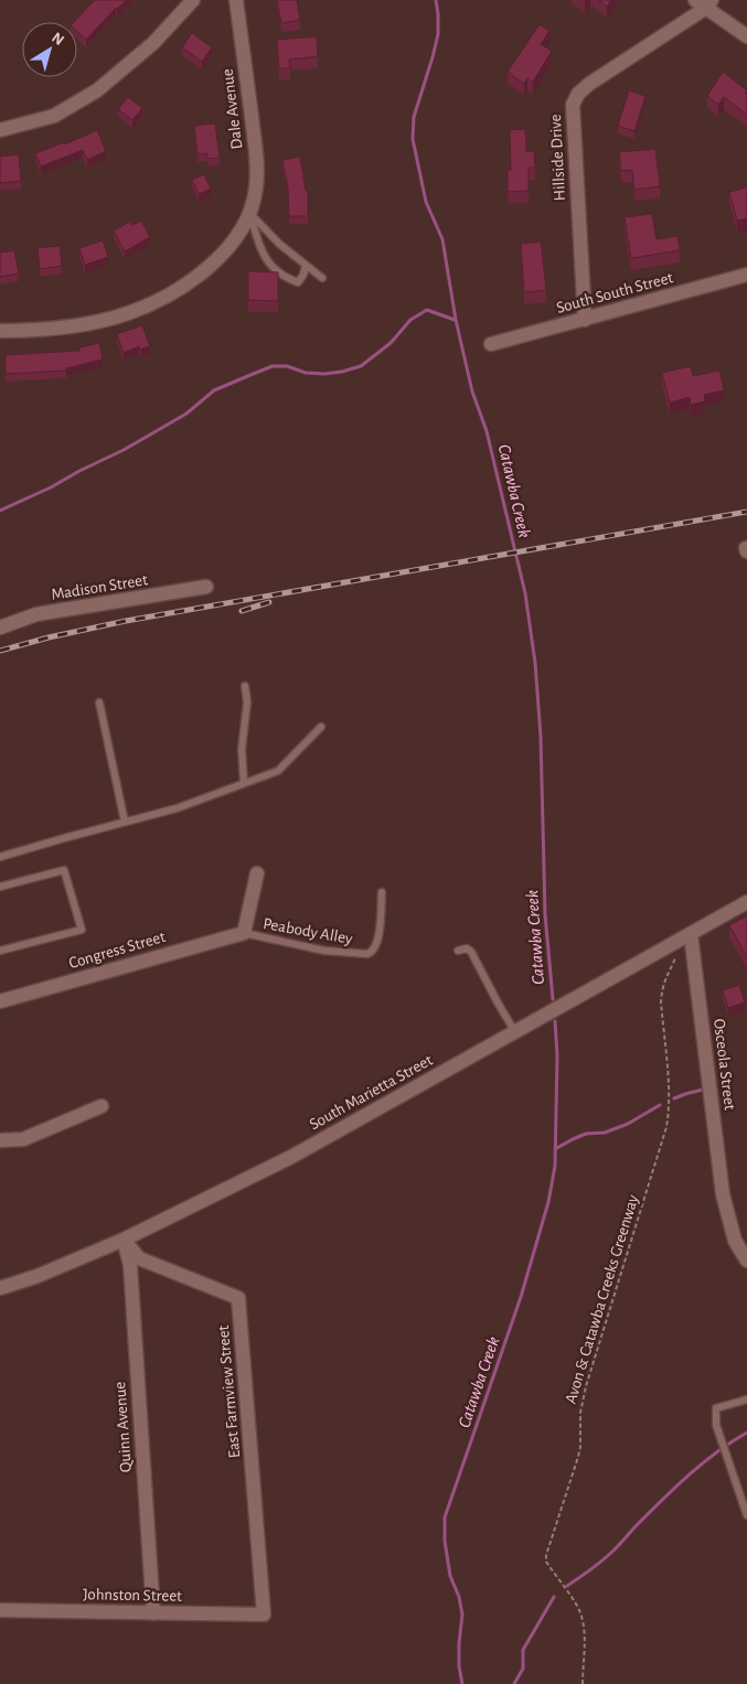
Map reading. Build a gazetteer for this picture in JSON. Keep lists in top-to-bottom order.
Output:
{
  "streets": {
    "street": [
      "Dale Avenue",
      "Hillside Drive",
      "South South Street",
      "Madison Street",
      "Congress Street",
      "Osceola Street",
      "South Marietta Street",
      "East Farmview Street",
      "Quinn Avenue",
      "Johnston Street"
    ],
    "lane": ["Peabody Alley"],
    "path": ["Avon & Catawba Creeks Greenway"]
  },
  "crossings": [
    ["Hillside Drive", "South South Street"],
    ["Peabody Alley", "Congress Street"],
    ["Osceola Street", "South Marietta Street"],
    ["South Marietta Street", "Avon & Catawba Creeks Greenway"],
    ["South Marietta Street", "East Farmview Street"],
    ["South Marietta Street", "Quinn Avenue"],
    ["East Farmview Street", "Quinn Avenue"],
    ["East Farmview Street", "Johnston Street"],
    ["Quinn Avenue", "Johnston Street"]
  ],
  "water": ["Catawba Creek"],
  "north": "top right"
}
